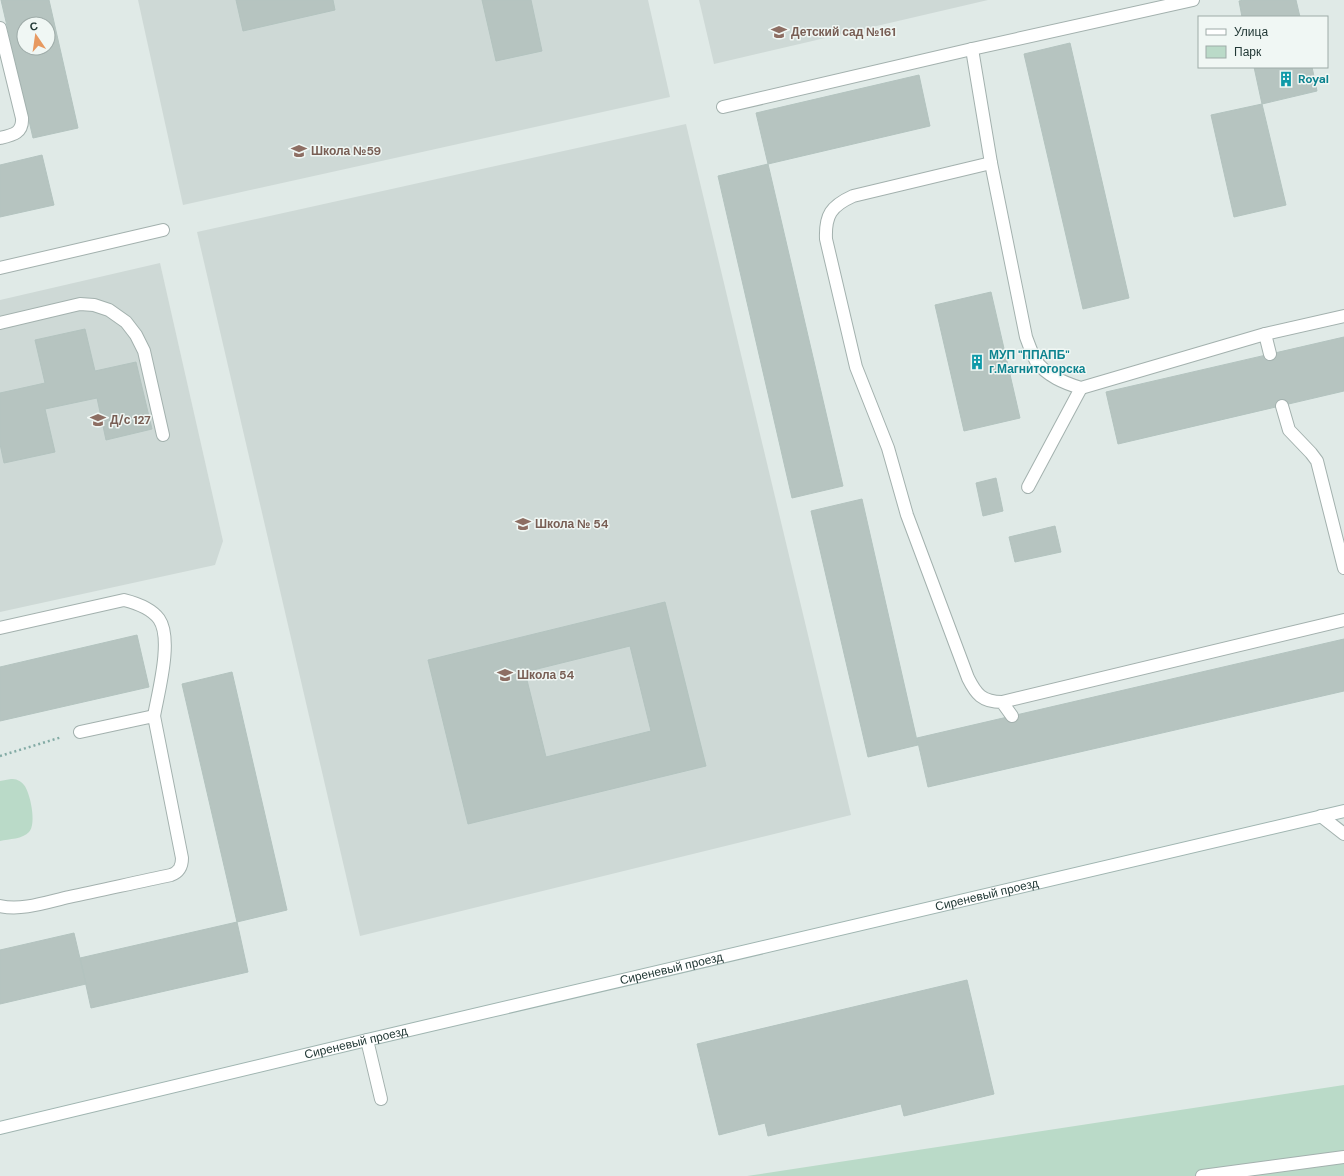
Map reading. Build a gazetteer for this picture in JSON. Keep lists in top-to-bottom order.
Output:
{
  "streets": {
    "main road": ["Сиреневый проезд"]
  },
  "places": {
    "school or university": [
      "Детский сад №161",
      "Школа №59",
      "Д/с 127",
      "Школа № 54",
      "Школа 54"
    ],
    "building": ["Royal", "МУП \"ППАПБ\" г.Магнитогорска"]
  },
  "legend": ["Улица", "Парк"],
  "north": "top"
}
